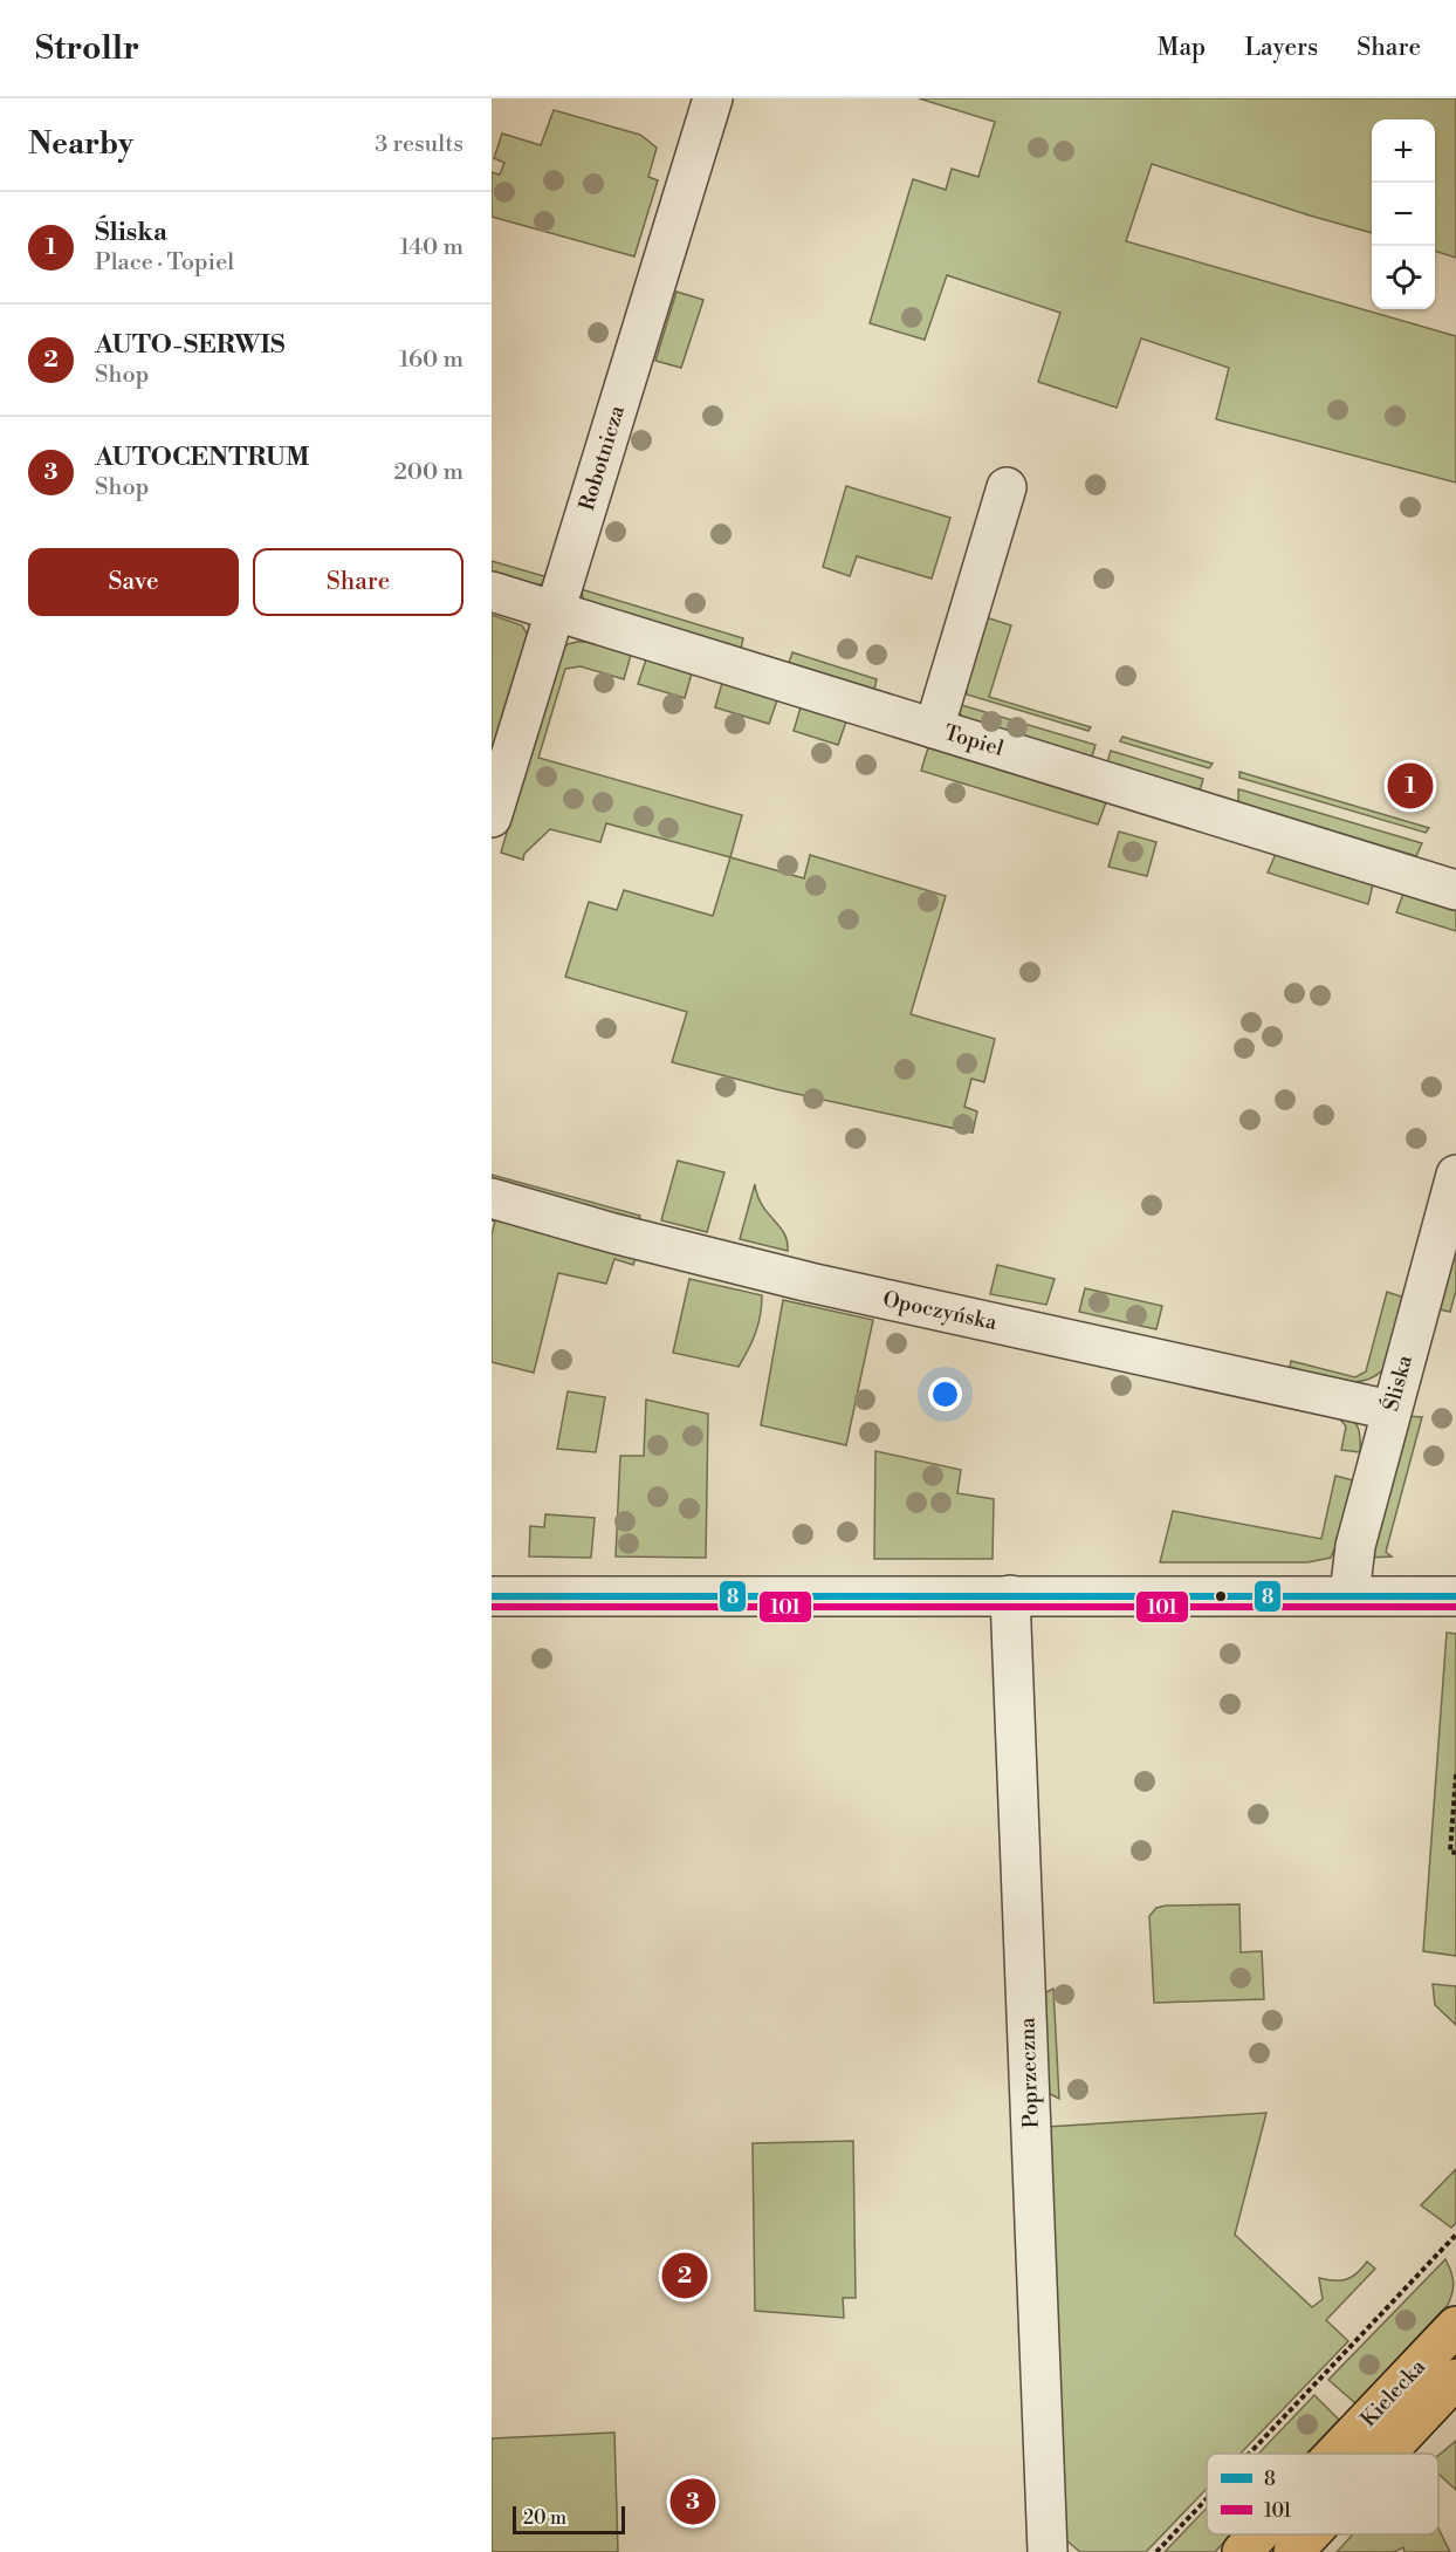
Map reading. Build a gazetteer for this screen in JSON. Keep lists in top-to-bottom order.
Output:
{
  "streets": {
    "main road": ["Kielecka"],
    "street": [
      "Robotnicza",
      "Topiel",
      "Opoczyńska",
      "Śliska",
      "Poprzeczna"
    ]
  },
  "crossings": [
    ["Robotnicza", "Topiel"],
    ["Opoczyńska", "Śliska"]
  ],
  "lines": ["transit line 8", "transit line 101"],
  "legend": ["8", "101"],
  "scale_bar": "20 m",
  "page": {
    "header": "Strollr",
    "nav": ["Map", "Layers", "Share"],
    "heading": ["Nearby", "3 results"],
    "map_buttons": ["+", "−"],
    "list": [
      {
        "mark": "1",
        "name": "Śliska",
        "note": "Place · Topiel",
        "value": "140 m"
      },
      {
        "mark": "2",
        "name": "AUTO-SERWIS",
        "note": "Shop",
        "value": "160 m"
      },
      {
        "mark": "3",
        "name": "AUTOCENTRUM",
        "note": "Shop",
        "value": "200 m"
      }
    ],
    "buttons": ["Save", "Share"],
    "pins": ["1", "2", "3"],
    "scale": "20 m"
  }
}
